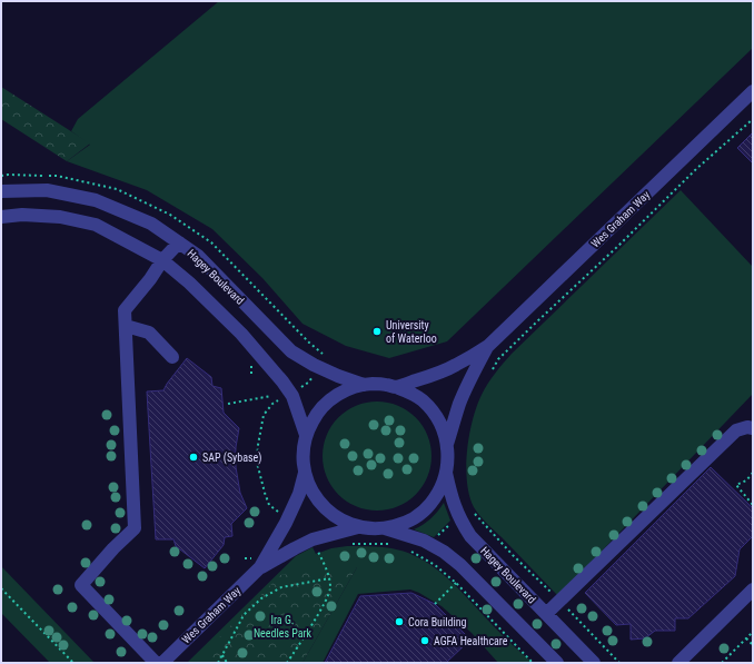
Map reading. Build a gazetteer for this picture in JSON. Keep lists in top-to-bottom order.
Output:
{
  "streets": {
    "street": ["Wes Graham Way", "Hagey Boulevard"]
  },
  "crossings": [
    ["Wes Graham Way", "Hagey Boulevard"]
  ],
  "parks": ["Ira G. Needles Park"],
  "places": [
    "University of Waterloo",
    "SAP (Sybase)",
    "Cora Building",
    "AGFA Healthcare"
  ]
}
